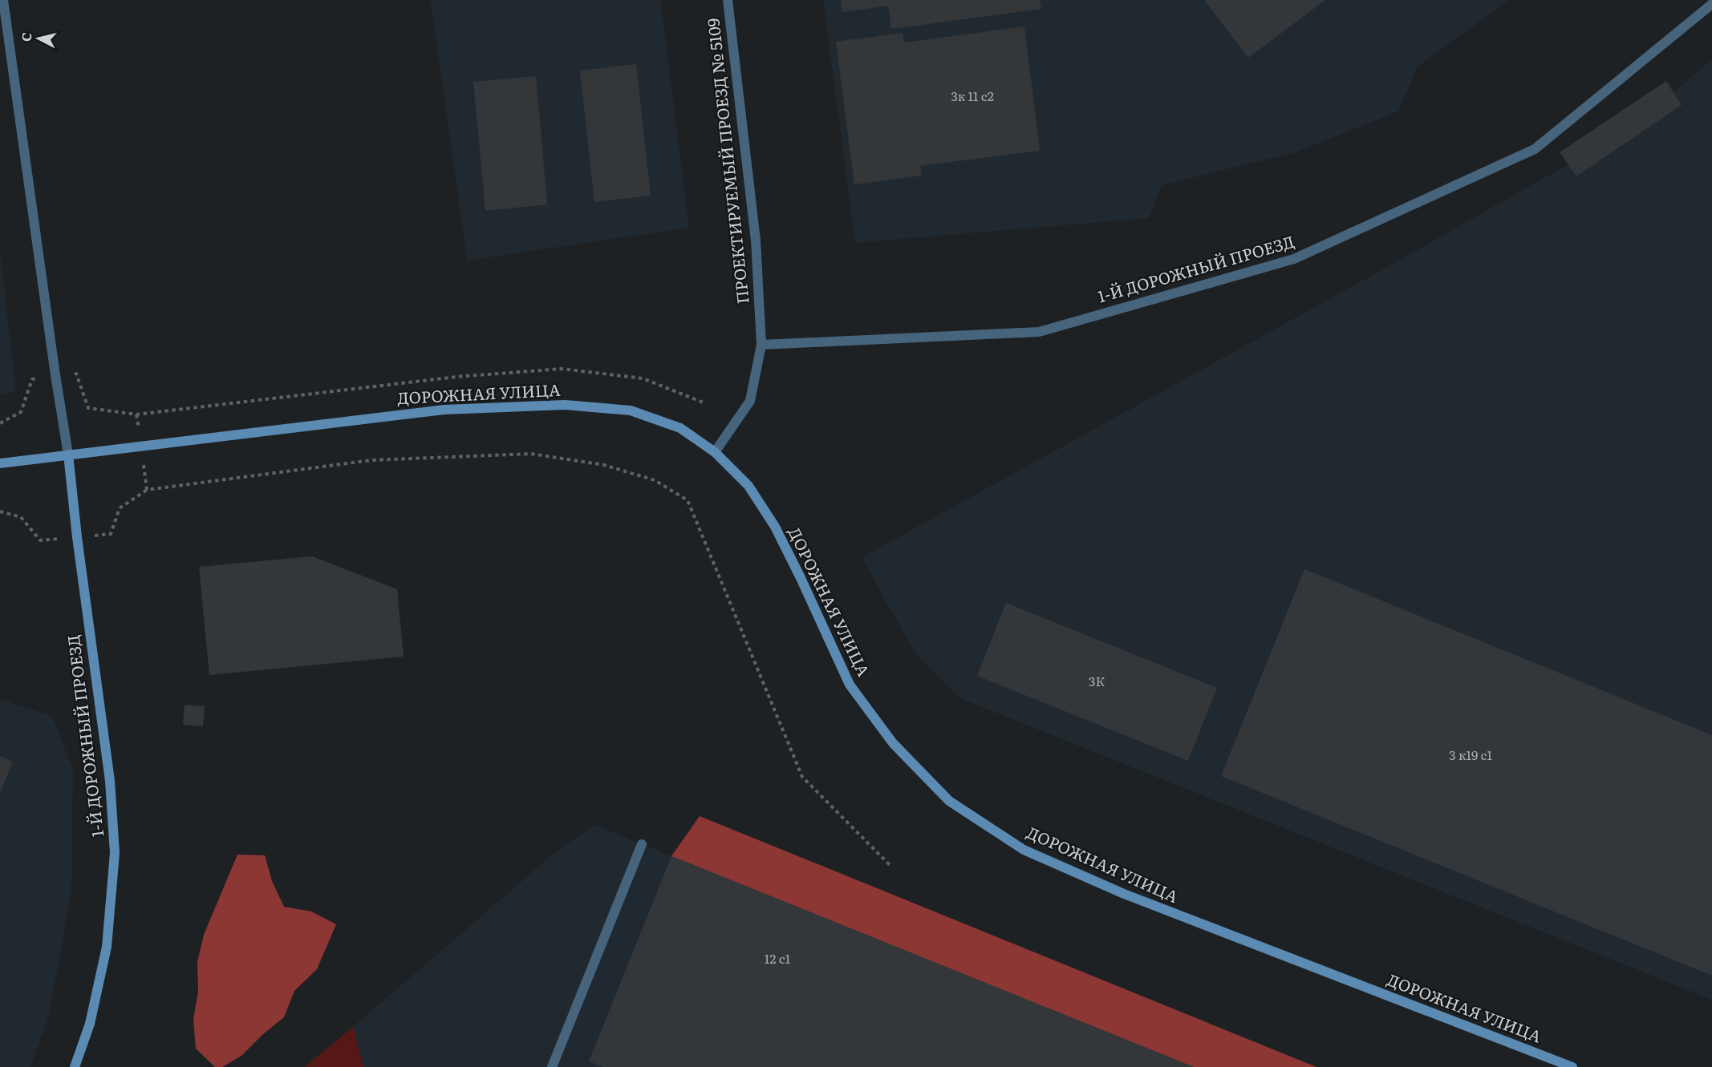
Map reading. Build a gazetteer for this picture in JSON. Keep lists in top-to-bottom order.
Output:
{
  "streets": {
    "main road": ["1-Й ДОРОЖНЫЙ ПРОЕЗД", "ДОРОЖНАЯ УЛИЦА"],
    "street": ["ПРОЕКТИРУЕМЫЙ ПРОЕЗД № 5109"]
  },
  "crossings": [
    ["ПРОЕКТИРУЕМЫЙ ПРОЕЗД № 5109", "1-Й ДОРОЖНЫЙ ПРОЕЗД"],
    ["ПРОЕКТИРУЕМЫЙ ПРОЕЗД № 5109", "ДОРОЖНАЯ УЛИЦА"],
    ["1-Й ДОРОЖНЫЙ ПРОЕЗД", "ДОРОЖНАЯ УЛИЦА"]
  ],
  "house_numbers": [
    "3к 11 с2",
    "3К",
    "3 к19 с1",
    "12 с1"
  ],
  "north": "left"
}
